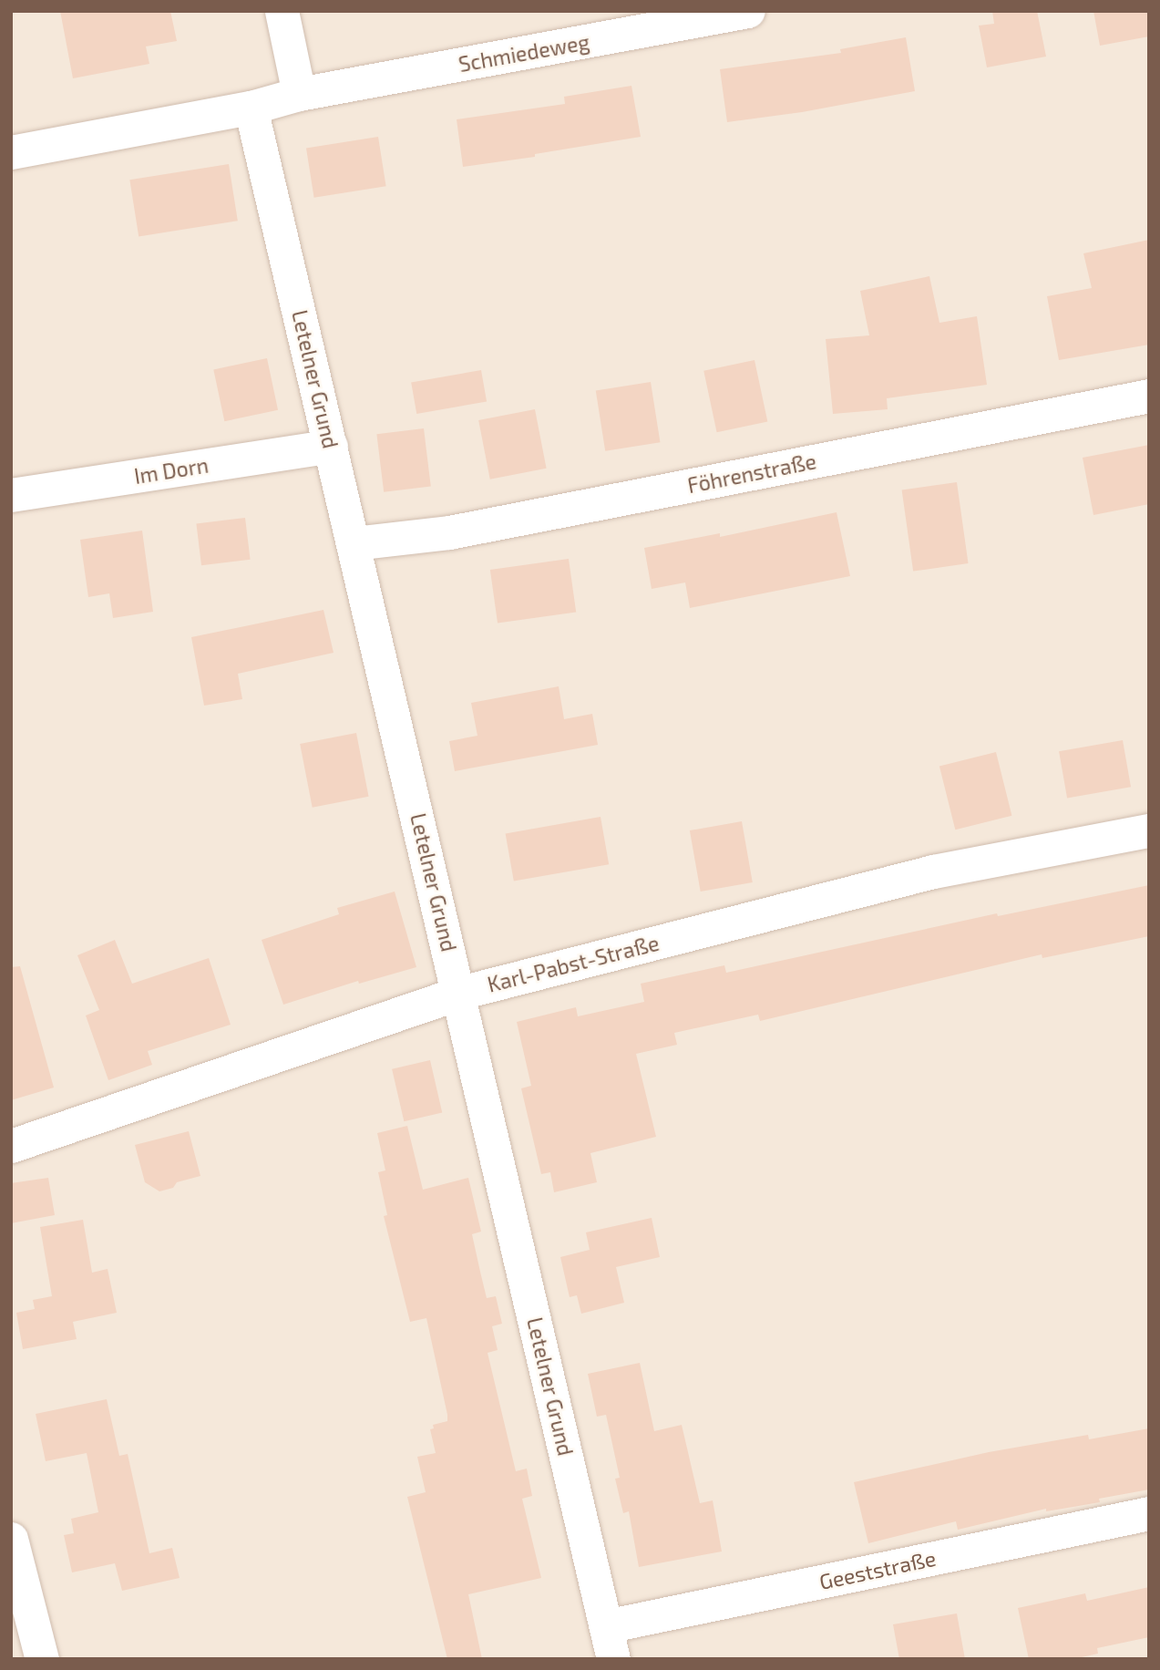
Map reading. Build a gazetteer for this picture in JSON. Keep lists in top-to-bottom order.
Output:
{
  "streets": {
    "street": [
      "Schmiedeweg",
      "Letelner Grund",
      "Im Dorn",
      "Föhrenstraße",
      "Karl-Pabst-Straße",
      "Geeststraße"
    ]
  },
  "crossings": [
    ["Schmiedeweg", "Letelner Grund"],
    ["Letelner Grund", "Im Dorn"],
    ["Letelner Grund", "Föhrenstraße"],
    ["Letelner Grund", "Karl-Pabst-Straße"],
    ["Letelner Grund", "Geeststraße"]
  ]
}
